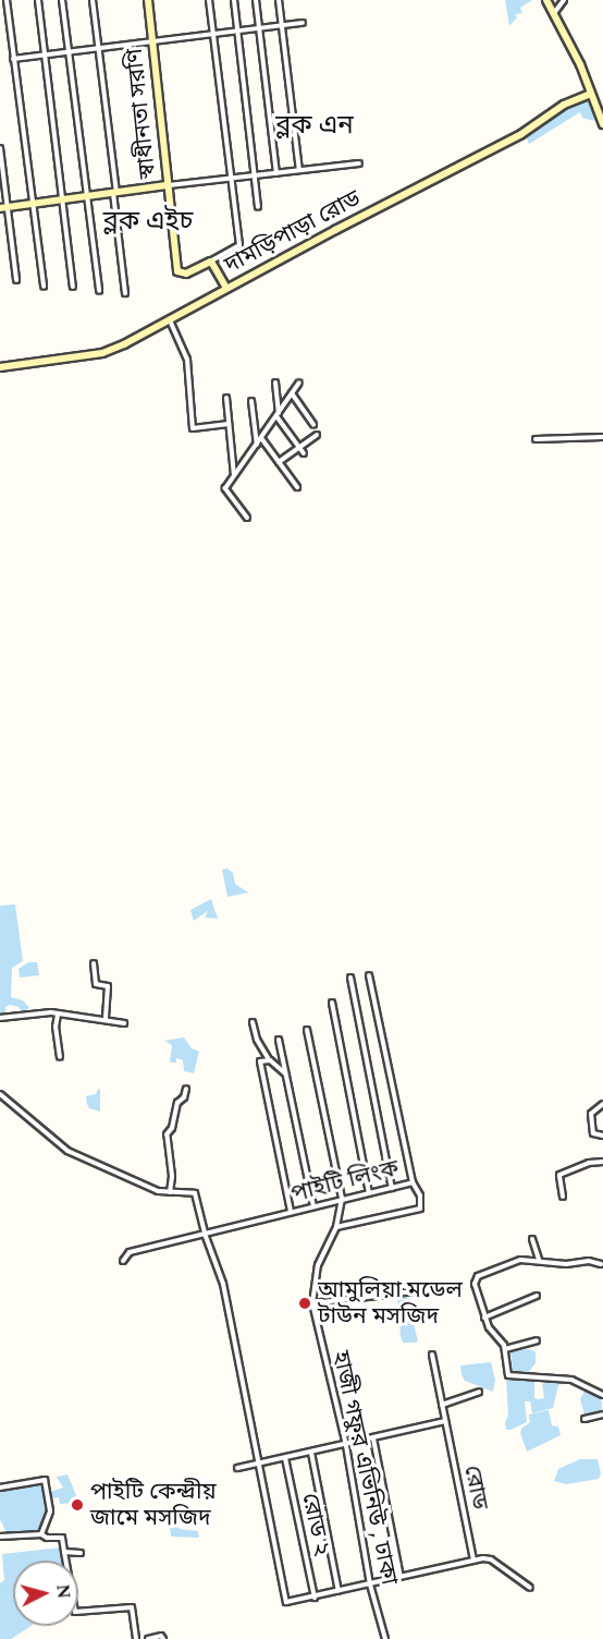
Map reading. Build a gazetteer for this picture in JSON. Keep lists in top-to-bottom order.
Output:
{
  "streets": {
    "main road": ["স্বাধীনতা সরণি", "দামড়িপাড়া রোড"],
    "street": [
      "পাইটি লিংক",
      "হাজী গফুর এভিনিউ , ঢাকা",
      "রোড",
      "রোড ২"
    ]
  },
  "districts": ["ব্লক এন", "ব্লক এইচ"],
  "places": ["আমুলিয়া মডেল টাউন মসজিদ", "পাইটি কেন্দ্রীয় জামে মসজিদ"],
  "north": "right"
}
